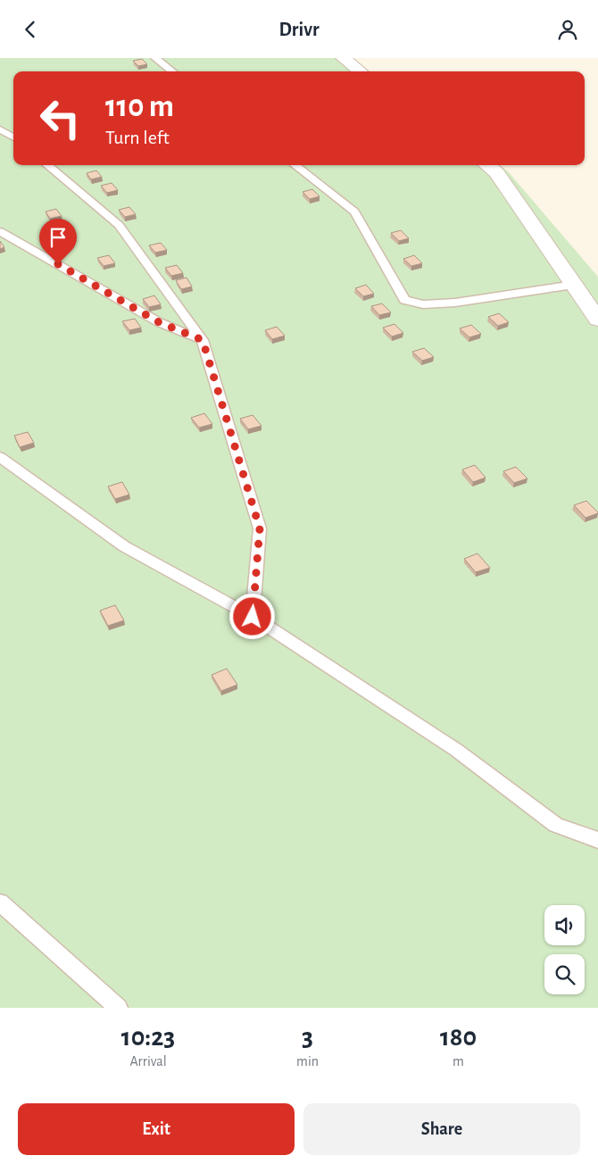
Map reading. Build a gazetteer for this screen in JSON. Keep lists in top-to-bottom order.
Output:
{
  "page": {
    "header": "Drivr",
    "turn": ["110 m", "Turn left"],
    "eta": [
      "10:23",
      "Arrival",
      "3",
      "min",
      "180",
      "m"
    ],
    "buttons": ["Exit", "Share"]
  }
}
